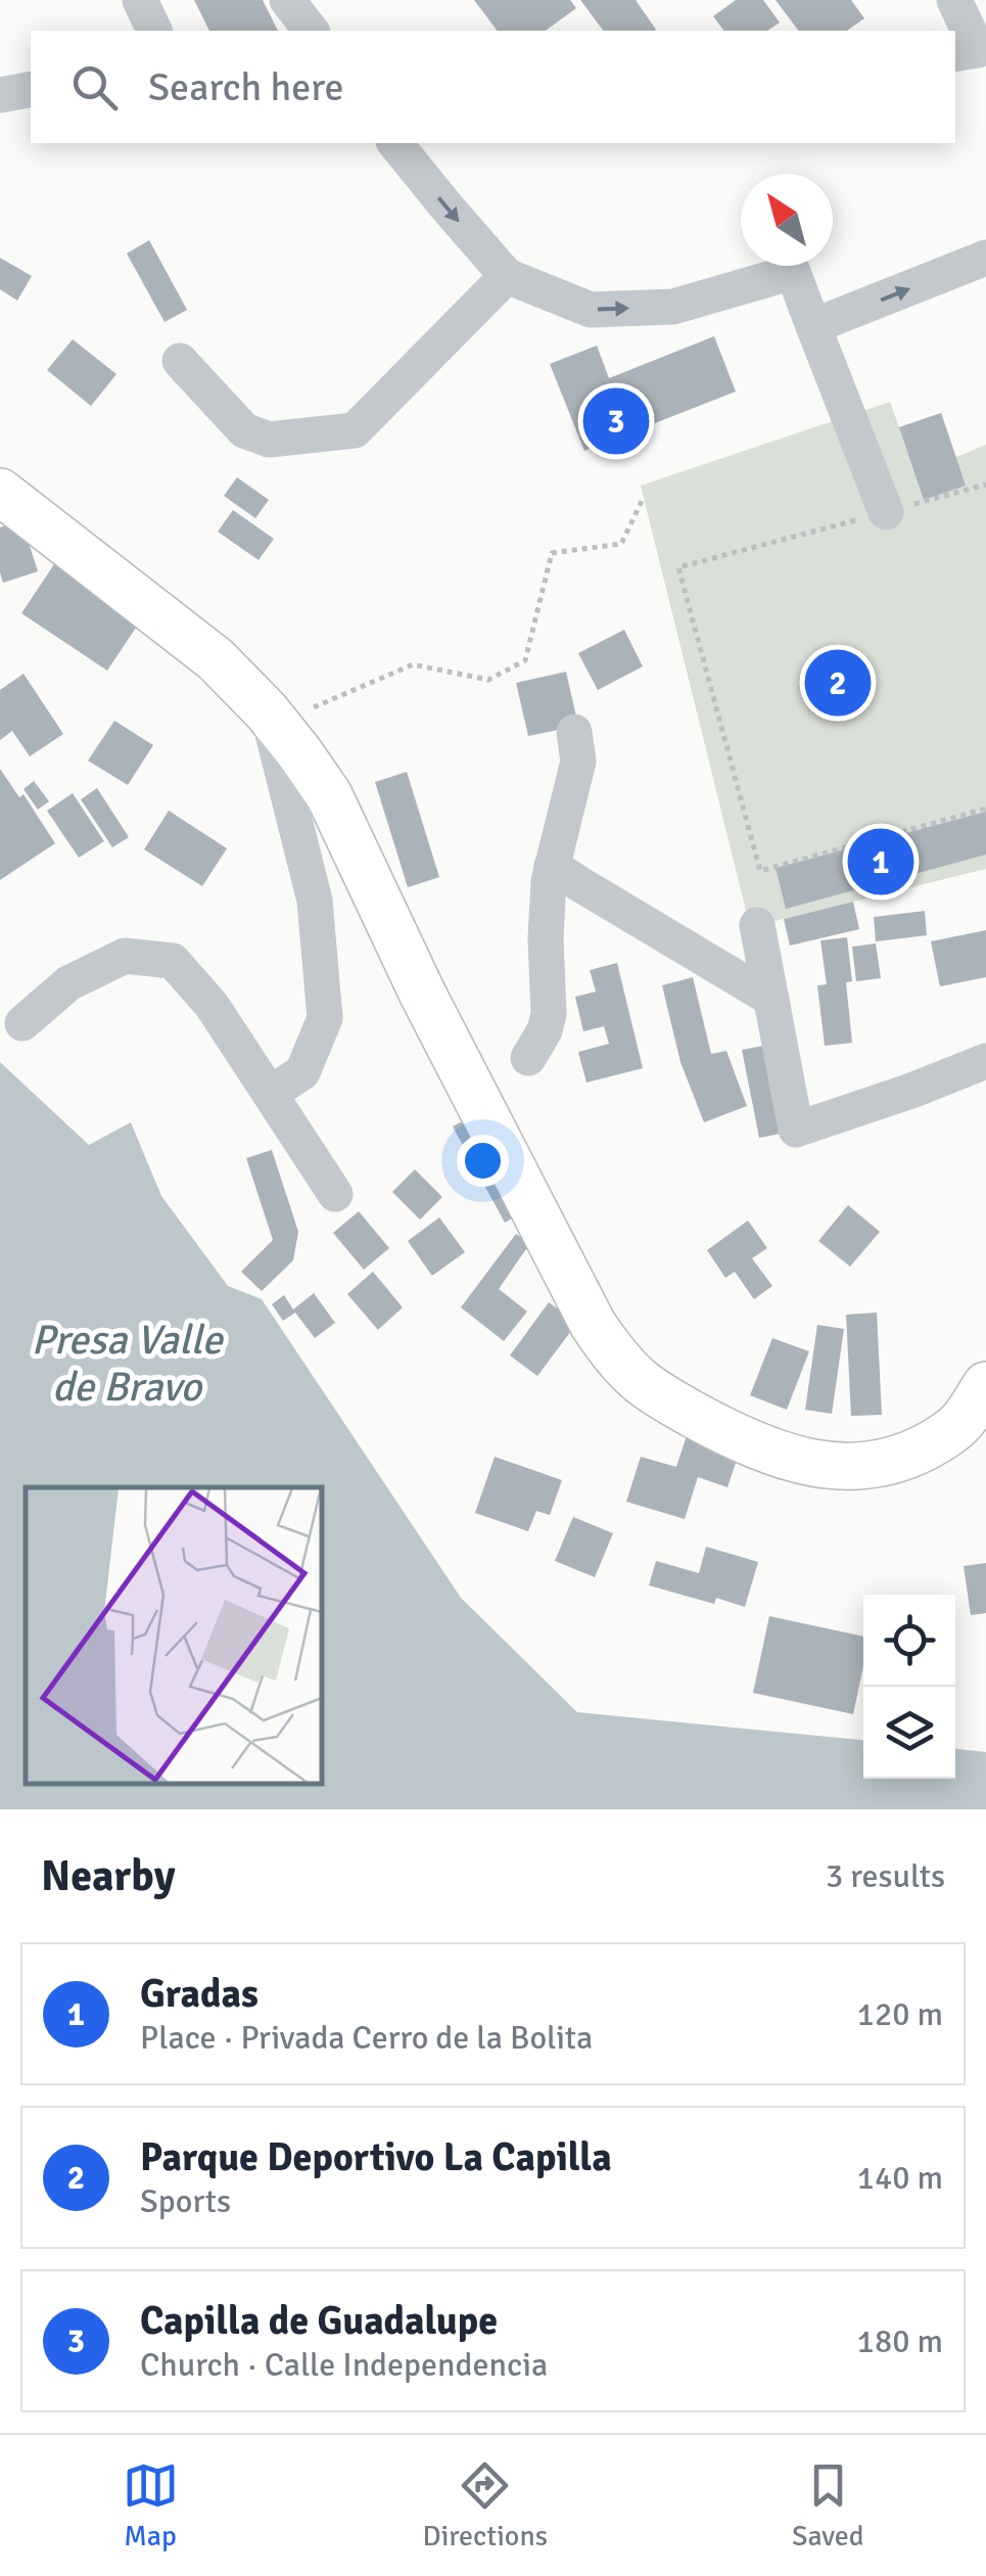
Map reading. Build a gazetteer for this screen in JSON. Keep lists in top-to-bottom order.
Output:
{
  "water": ["Presa Valle de Bravo"],
  "north": "top left",
  "page": {
    "search": "Search here",
    "pins": ["3", "2", "1"],
    "heading": ["Nearby", "3 results"],
    "list": [
      {
        "mark": "1",
        "name": "Gradas",
        "note": "Place · Privada Cerro de la Bolita",
        "value": "120 m"
      },
      {
        "mark": "2",
        "name": "Parque Deportivo La Capilla",
        "note": "Sports",
        "value": "140 m"
      },
      {
        "mark": "3",
        "name": "Capilla de Guadalupe",
        "note": "Church · Calle Independencia",
        "value": "180 m"
      }
    ],
    "nav": ["Map", "Directions", "Saved"]
  }
}
